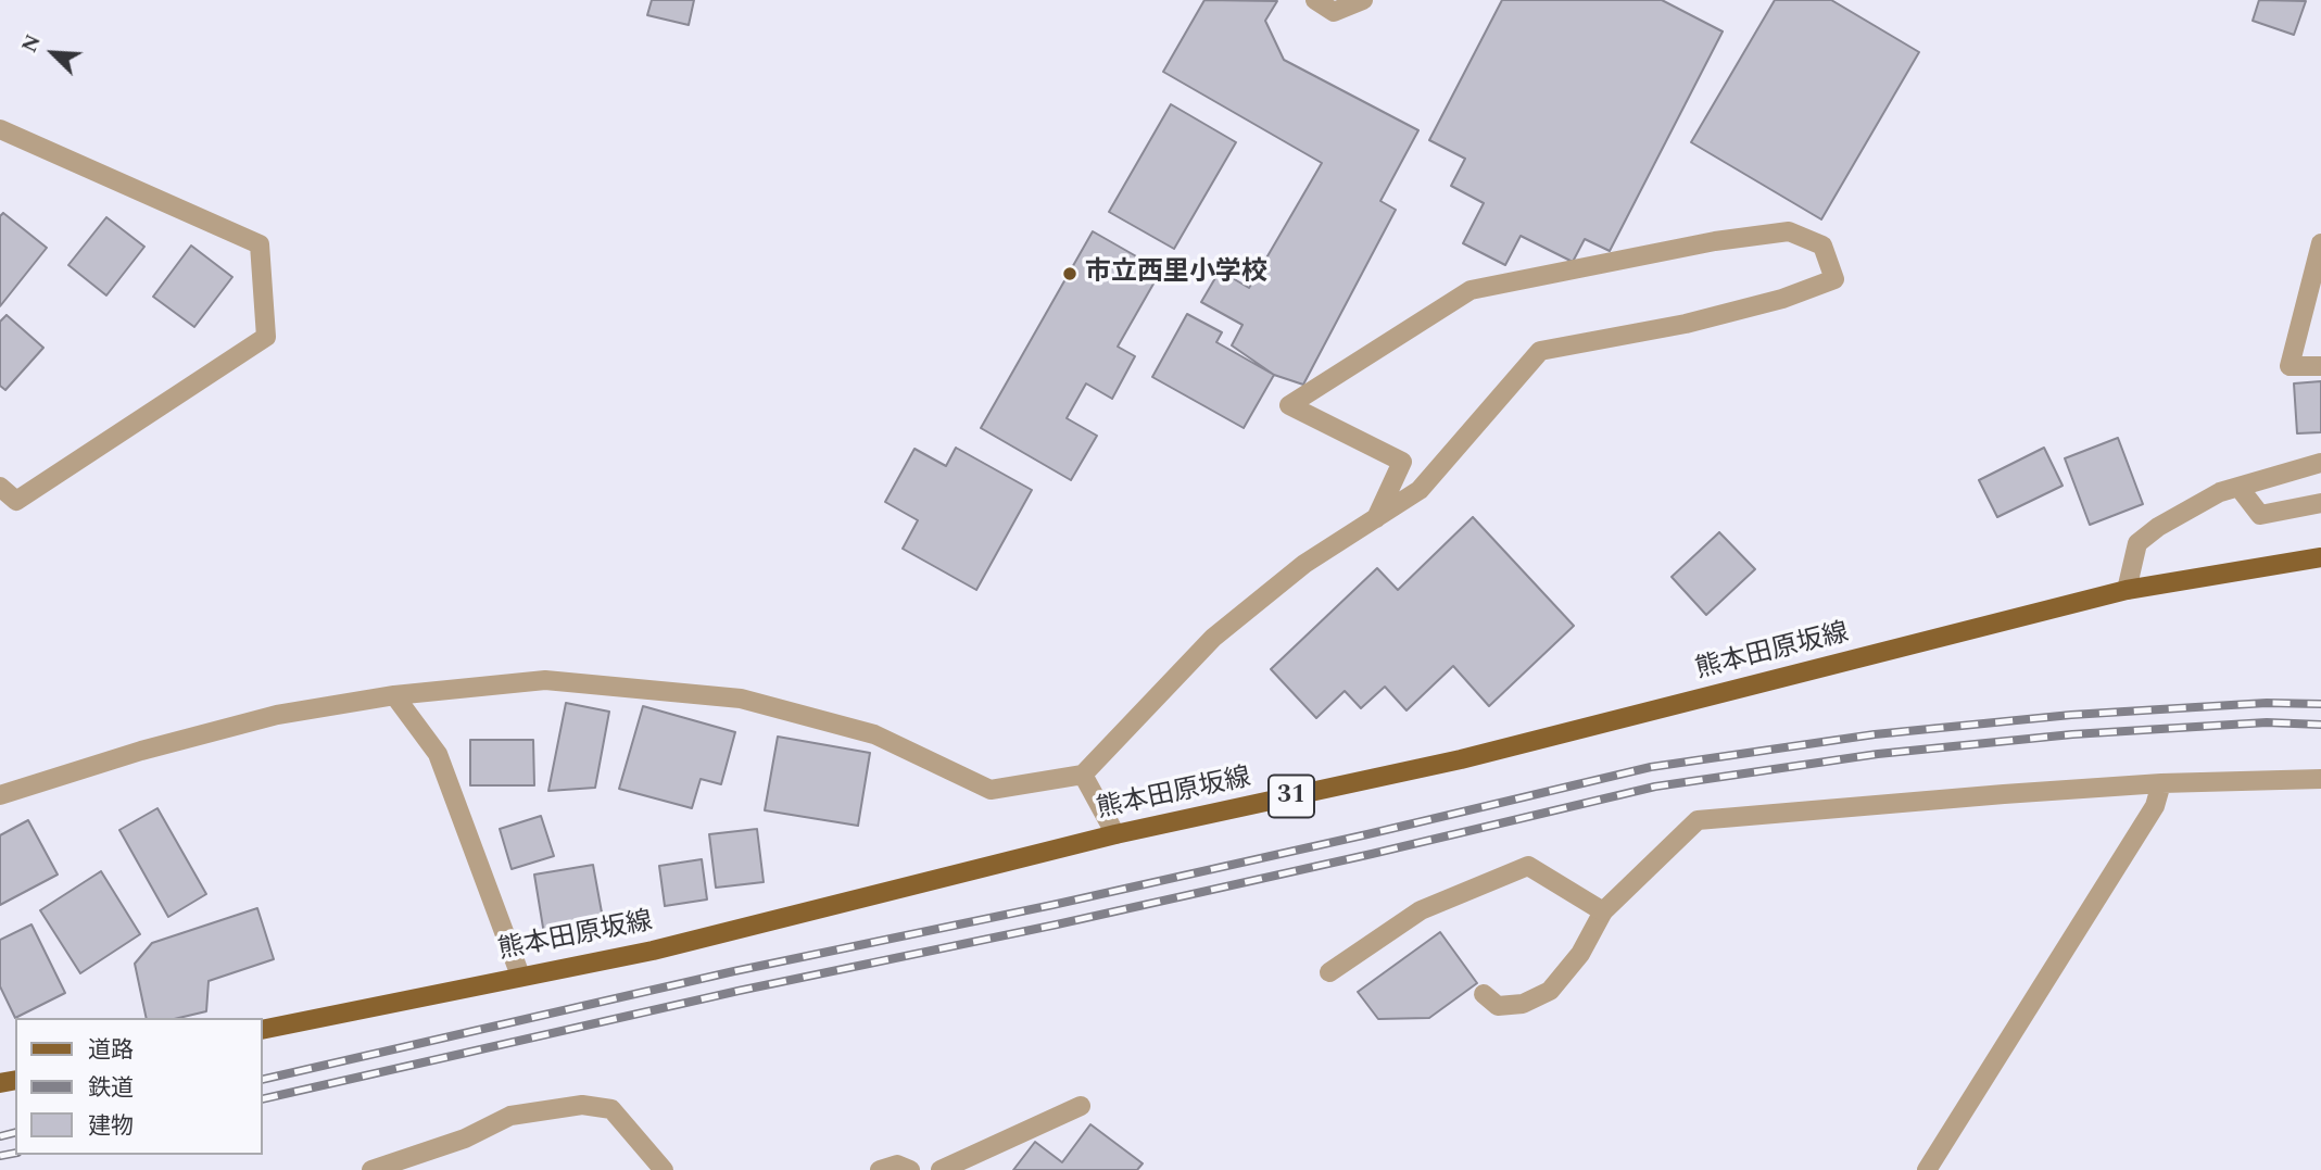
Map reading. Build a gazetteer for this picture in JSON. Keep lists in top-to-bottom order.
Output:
{
  "streets": {
    "main road": ["熊本田原坂線", "31"]
  },
  "places": ["市立西里小学校"],
  "legend": ["道路", "鉄道", "建物"],
  "north": "top left"
}
